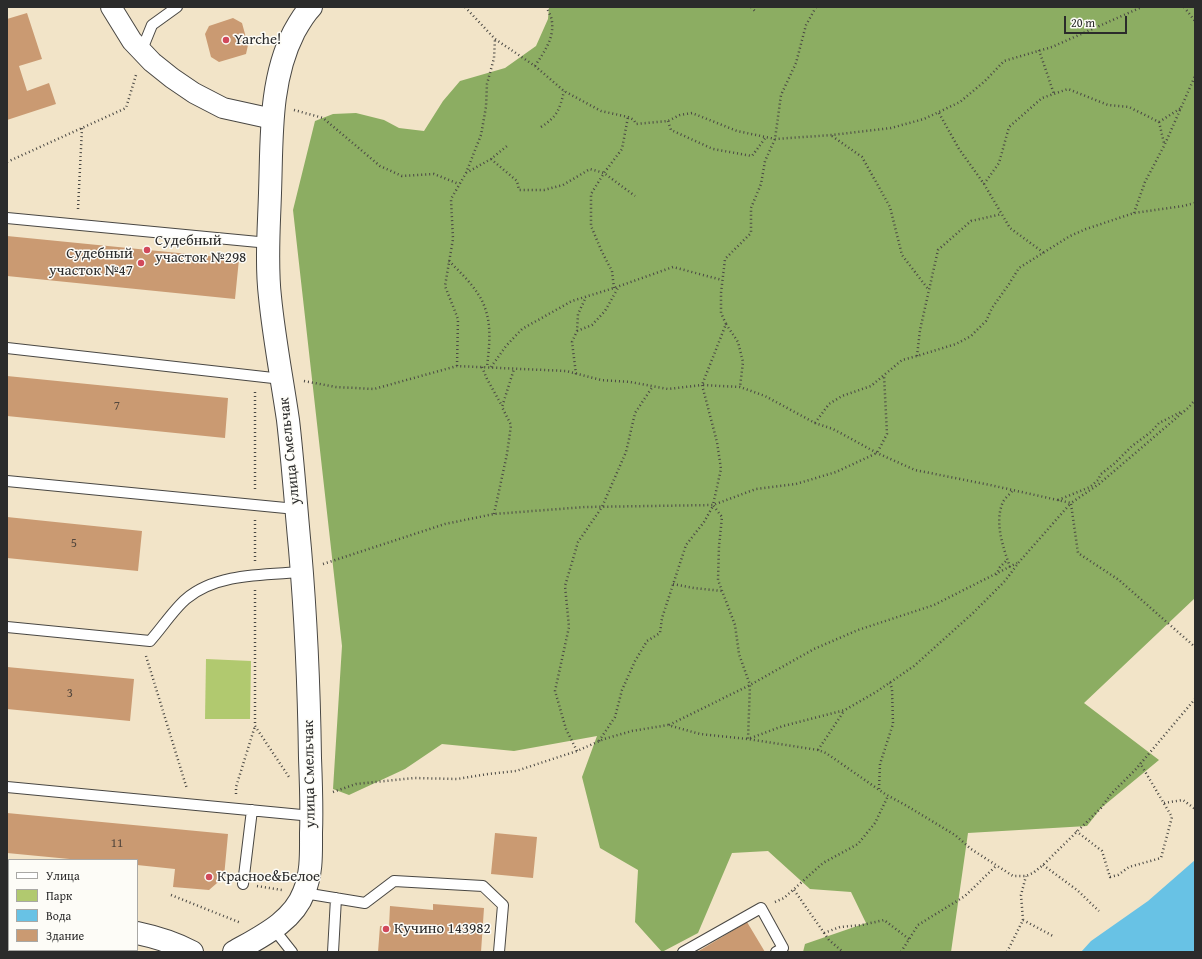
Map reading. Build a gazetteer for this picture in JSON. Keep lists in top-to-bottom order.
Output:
{
  "streets": {
    "street": ["улица Смельчак"]
  },
  "places": [
    "Yarche!",
    "Судебный участок №298",
    "Судебный участок №47",
    "Красное&Белое",
    "Кучино 143982"
  ],
  "house_numbers": [
    "7",
    "5",
    "3",
    "11"
  ],
  "legend": [
    "Улица",
    "Парк",
    "Вода",
    "Здание"
  ],
  "scale_bar": "20 m"
}
